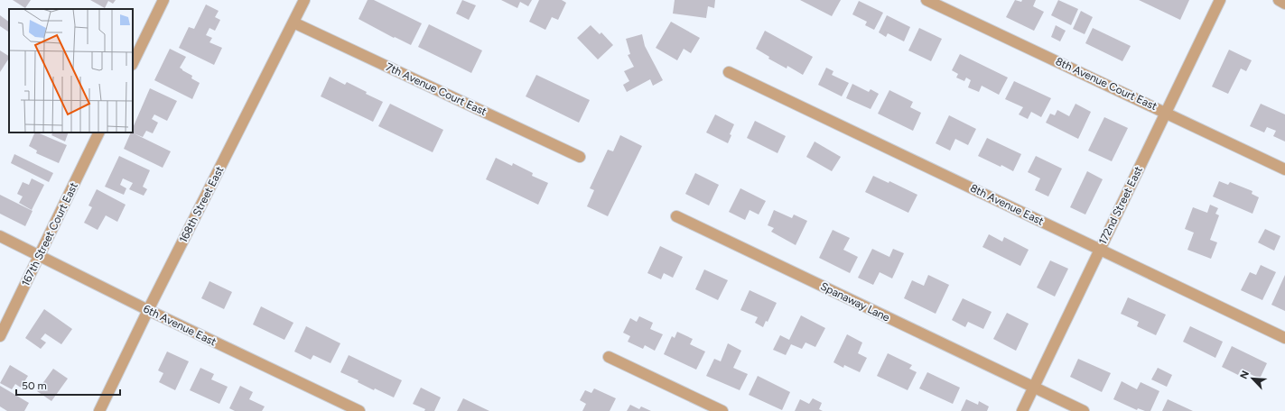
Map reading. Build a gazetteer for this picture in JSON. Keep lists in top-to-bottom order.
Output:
{
  "streets": {
    "street": [
      "8th Avenue Court East",
      "7th Avenue Court East",
      "168th Street East",
      "8th Avenue East",
      "172nd Street East",
      "167th Street Court East",
      "Spanaway Lane",
      "6th Avenue East"
    ]
  },
  "crossings": [
    ["8th Avenue Court East", "172nd Street East"],
    ["7th Avenue Court East", "168th Street East"],
    ["168th Street East", "6th Avenue East"],
    ["8th Avenue East", "172nd Street East"],
    ["172nd Street East", "Spanaway Lane"],
    ["167th Street Court East", "6th Avenue East"]
  ],
  "scale_bar": "50 m",
  "north": "top left"
}
